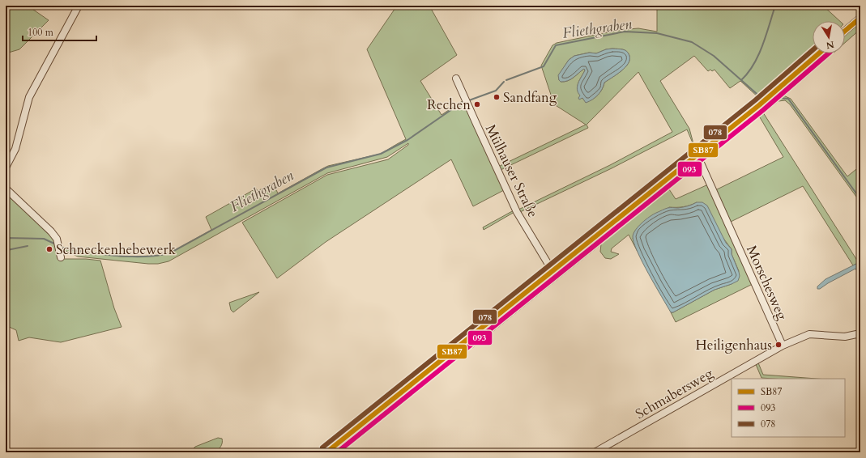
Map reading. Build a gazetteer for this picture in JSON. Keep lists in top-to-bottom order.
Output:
{
  "streets": {
    "street": ["Mülhauser Straße", "Morschesweg", "Schmabersweg"]
  },
  "crossings": [
    ["Morschesweg", "Schmabersweg"]
  ],
  "water": ["Fliethgraben"],
  "places": [
    "Sandfang",
    "Rechen",
    "Schneckenhebewerk",
    "Heiligenhaus"
  ],
  "lines": ["transit line SB87", "transit line 078", "transit line 093"],
  "legend": ["SB87", "093", "078"],
  "scale_bar": "100 m",
  "north": "bottom"
}
